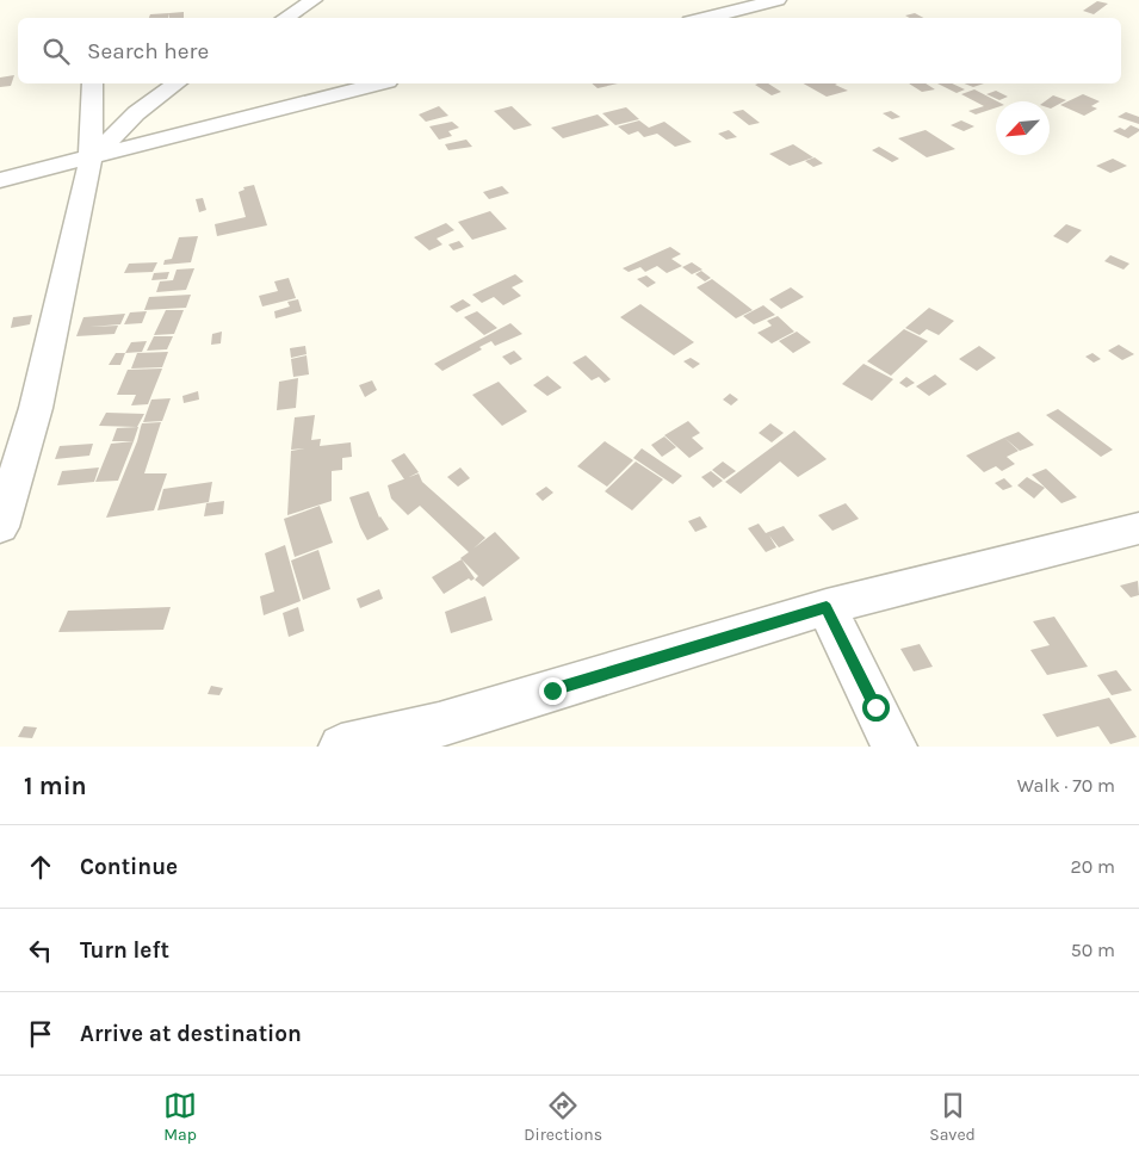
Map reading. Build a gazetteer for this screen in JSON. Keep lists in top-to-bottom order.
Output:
{
  "north": "bottom left",
  "page": {
    "search": "Search here",
    "heading": ["1 min", "Walk · 70 m"],
    "list": [
      ["Continue", "20 m"],
      ["Turn left", "50 m"],
      "Arrive at destination"
    ],
    "nav": ["Map", "Directions", "Saved"]
  }
}
